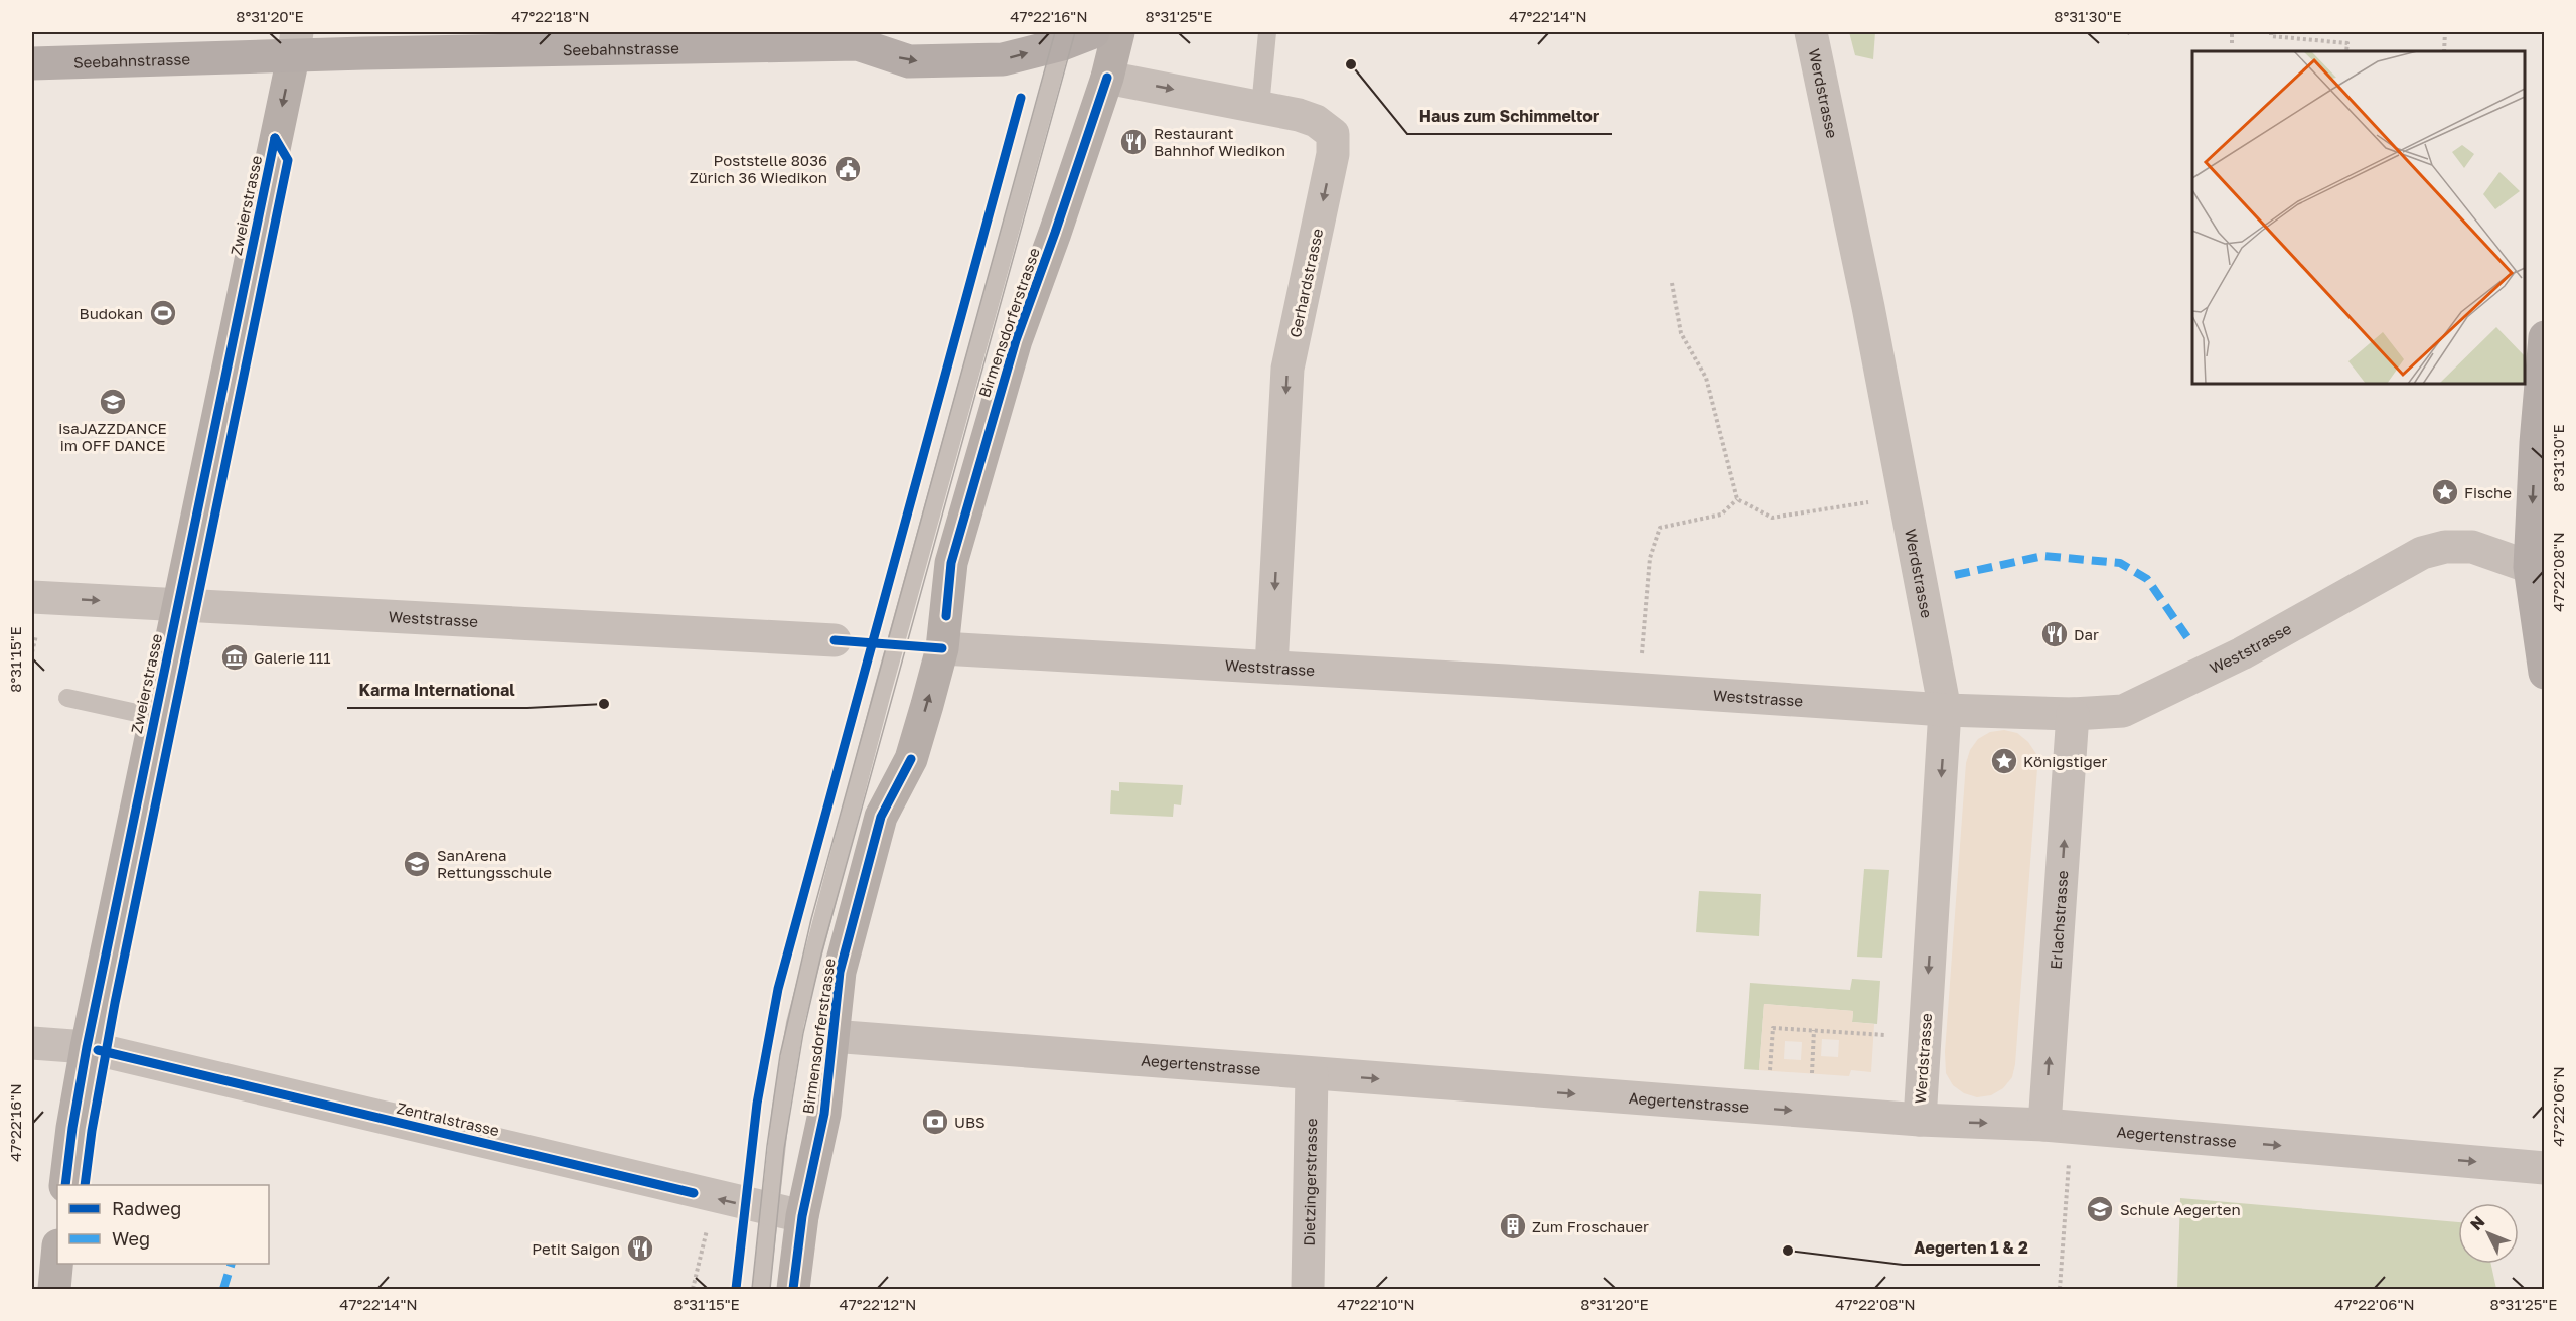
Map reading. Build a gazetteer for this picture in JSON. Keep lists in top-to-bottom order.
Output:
{
  "streets": {
    "main road": ["Seebahnstrasse", "Zweierstrasse", "Birmensdorferstrasse"],
    "street": [
      "Werdstrasse",
      "Gerhardstrasse",
      "Weststrasse",
      "Erlachstrasse",
      "Aegertenstrasse",
      "Zentralstrasse",
      "Dietzingerstrasse"
    ]
  },
  "crossings": [
    ["Seebahnstrasse", "Zweierstrasse"],
    ["Seebahnstrasse", "Birmensdorferstrasse"],
    ["Werdstrasse", "Weststrasse"],
    ["Werdstrasse", "Aegertenstrasse"],
    ["Zweierstrasse", "Weststrasse"],
    ["Zweierstrasse", "Zentralstrasse"],
    ["Gerhardstrasse", "Birmensdorferstrasse"],
    ["Gerhardstrasse", "Weststrasse"],
    ["Birmensdorferstrasse", "Weststrasse"],
    ["Birmensdorferstrasse", "Aegertenstrasse"],
    ["Birmensdorferstrasse", "Zentralstrasse"],
    ["Weststrasse", "Erlachstrasse"],
    ["Erlachstrasse", "Aegertenstrasse"],
    ["Aegertenstrasse", "Dietzingerstrasse"]
  ],
  "one_way": [
    "Werdstrasse",
    "Zweierstrasse",
    "Erlachstrasse",
    "Aegertenstrasse"
  ],
  "places": {
    "other": ["Haus zum Schimmeltor", "Karma International", "Aegerten 1 & 2"],
    "restaurant": ["Restaurant Bahnhof Wiedikon", "Dar", "Petit Saigon"],
    "public building": ["Poststelle 8036 Zürich 36 Wiedikon"],
    "sports": ["Budokan"],
    "school or university": ["isaJAZZDANCE im OFF DANCE", "SanArena Rettungsschule", "Schule Aegerten"],
    "place": ["Fische", "Königstiger"],
    "museum": ["Galerie 111"],
    "bank": ["UBS"],
    "building": ["Zum Froschauer"]
  },
  "legend": ["Radweg", "Weg"],
  "north": "top left",
  "coordinates": [
    "8°31'20\"E",
    "47°22'18\"N",
    "47°22'16\"N",
    "8°31'25\"E",
    "47°22'14\"N",
    "8°31'30\"E",
    "47°22'08\"N",
    "8°31'15\"E",
    "47°22'06\"N",
    "47°22'12\"N",
    "47°22'10\"N"
  ]
}
